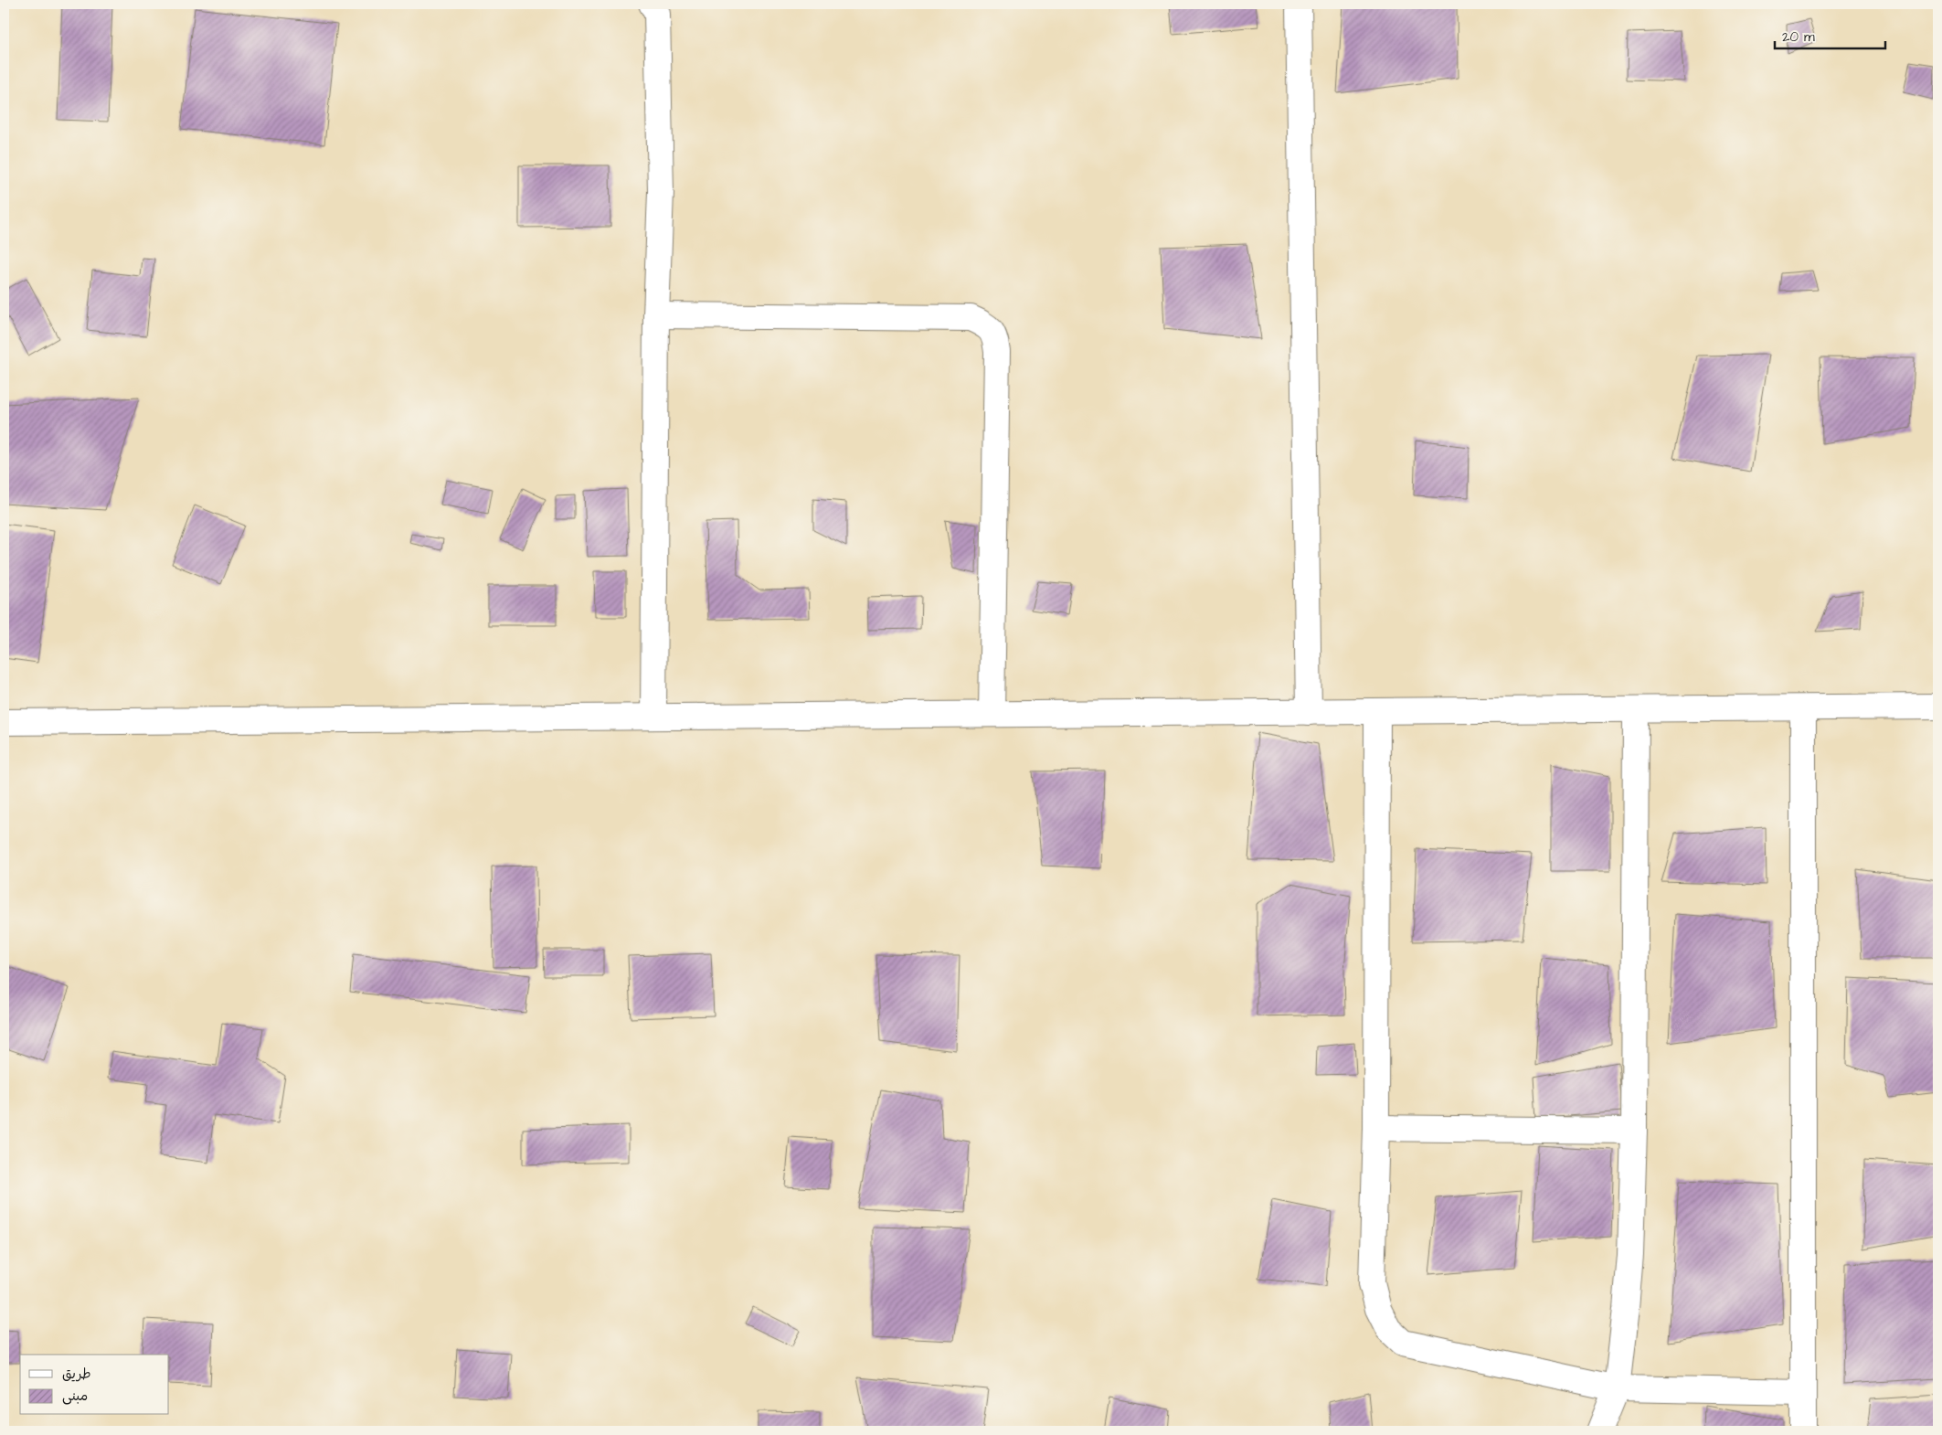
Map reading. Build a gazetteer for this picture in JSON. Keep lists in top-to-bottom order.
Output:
{
  "legend": ["طريق", "مبنى"],
  "scale_bar": "20 m"
}
